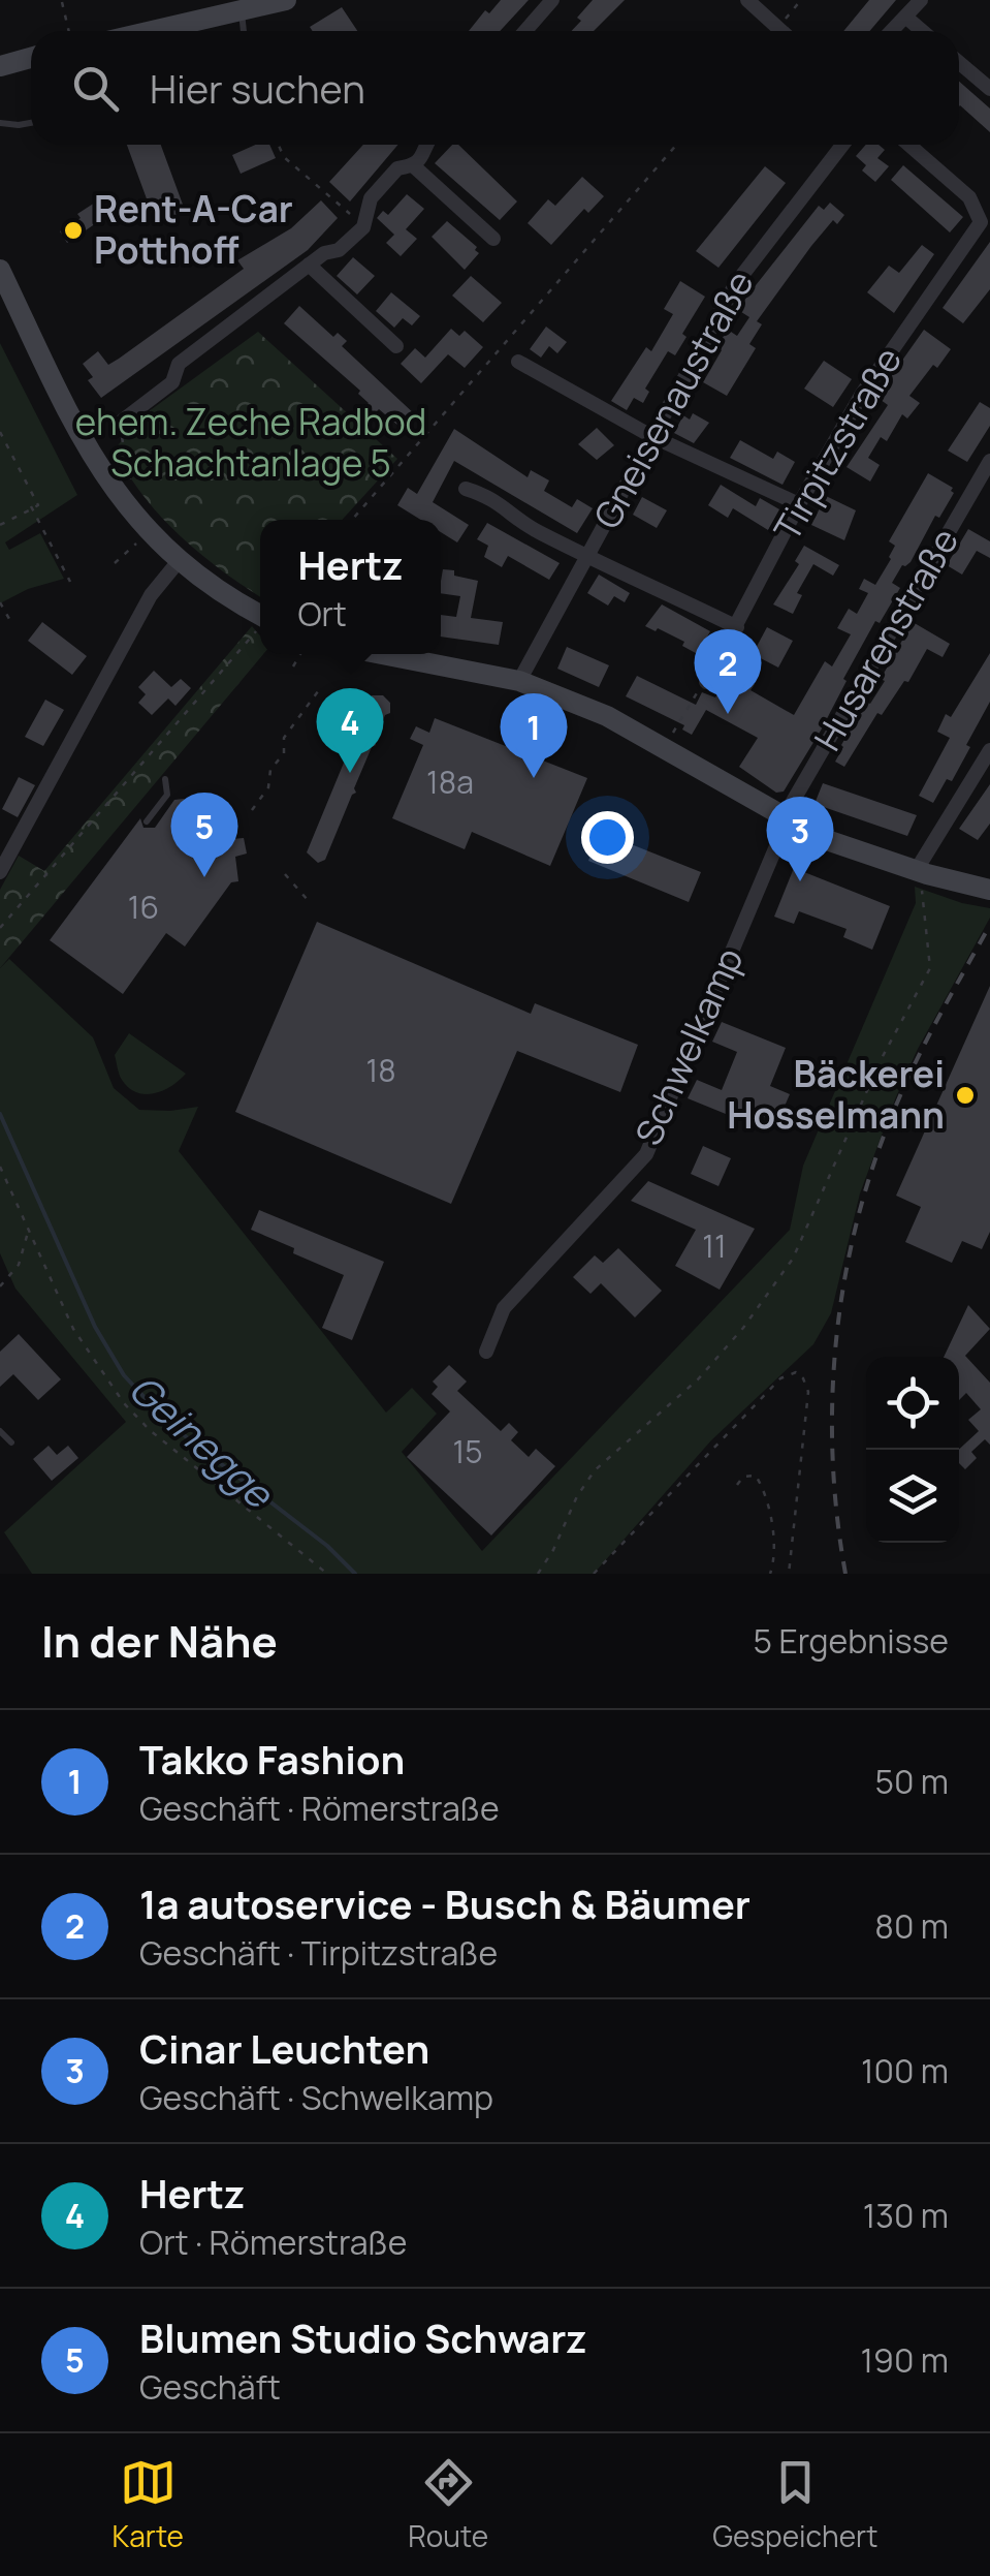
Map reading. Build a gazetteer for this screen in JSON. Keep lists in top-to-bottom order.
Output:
{
  "streets": {
    "street": [
      "Gneisenaustraße",
      "Tirpitzstraße",
      "Husarenstraße",
      "Schwelkamp"
    ]
  },
  "crossings": [
    ["Husarenstraße", "Schwelkamp"]
  ],
  "water": ["Geinegge"],
  "parks": ["ehem. Zeche Radbod Schachtanlage 5"],
  "places": ["Rent-A-Car Potthoff", "Bäckerei Hosselmann"],
  "house_numbers": [
    "18a",
    "16",
    "18",
    "11",
    "15"
  ],
  "page": {
    "search": "Hier suchen",
    "popup": ["Hertz", "Ort"],
    "pins": [
      "2",
      "4",
      "1",
      "5",
      "3"
    ],
    "heading": ["In der Nähe", "5 Ergebnisse"],
    "list": [
      {
        "mark": "1",
        "name": "Takko Fashion",
        "note": "Geschäft · Römerstraße",
        "value": "50 m"
      },
      {
        "mark": "2",
        "name": "1a autoservice - Busch & Bäumer",
        "note": "Geschäft · Tirpitzstraße",
        "value": "80 m"
      },
      {
        "mark": "3",
        "name": "Cinar Leuchten",
        "note": "Geschäft · Schwelkamp",
        "value": "100 m"
      },
      {
        "mark": "4",
        "name": "Hertz",
        "note": "Ort · Römerstraße",
        "value": "130 m"
      },
      {
        "mark": "5",
        "name": "Blumen Studio Schwarz",
        "note": "Geschäft",
        "value": "190 m"
      }
    ],
    "nav": ["Karte", "Route", "Gespeichert"]
  }
}
